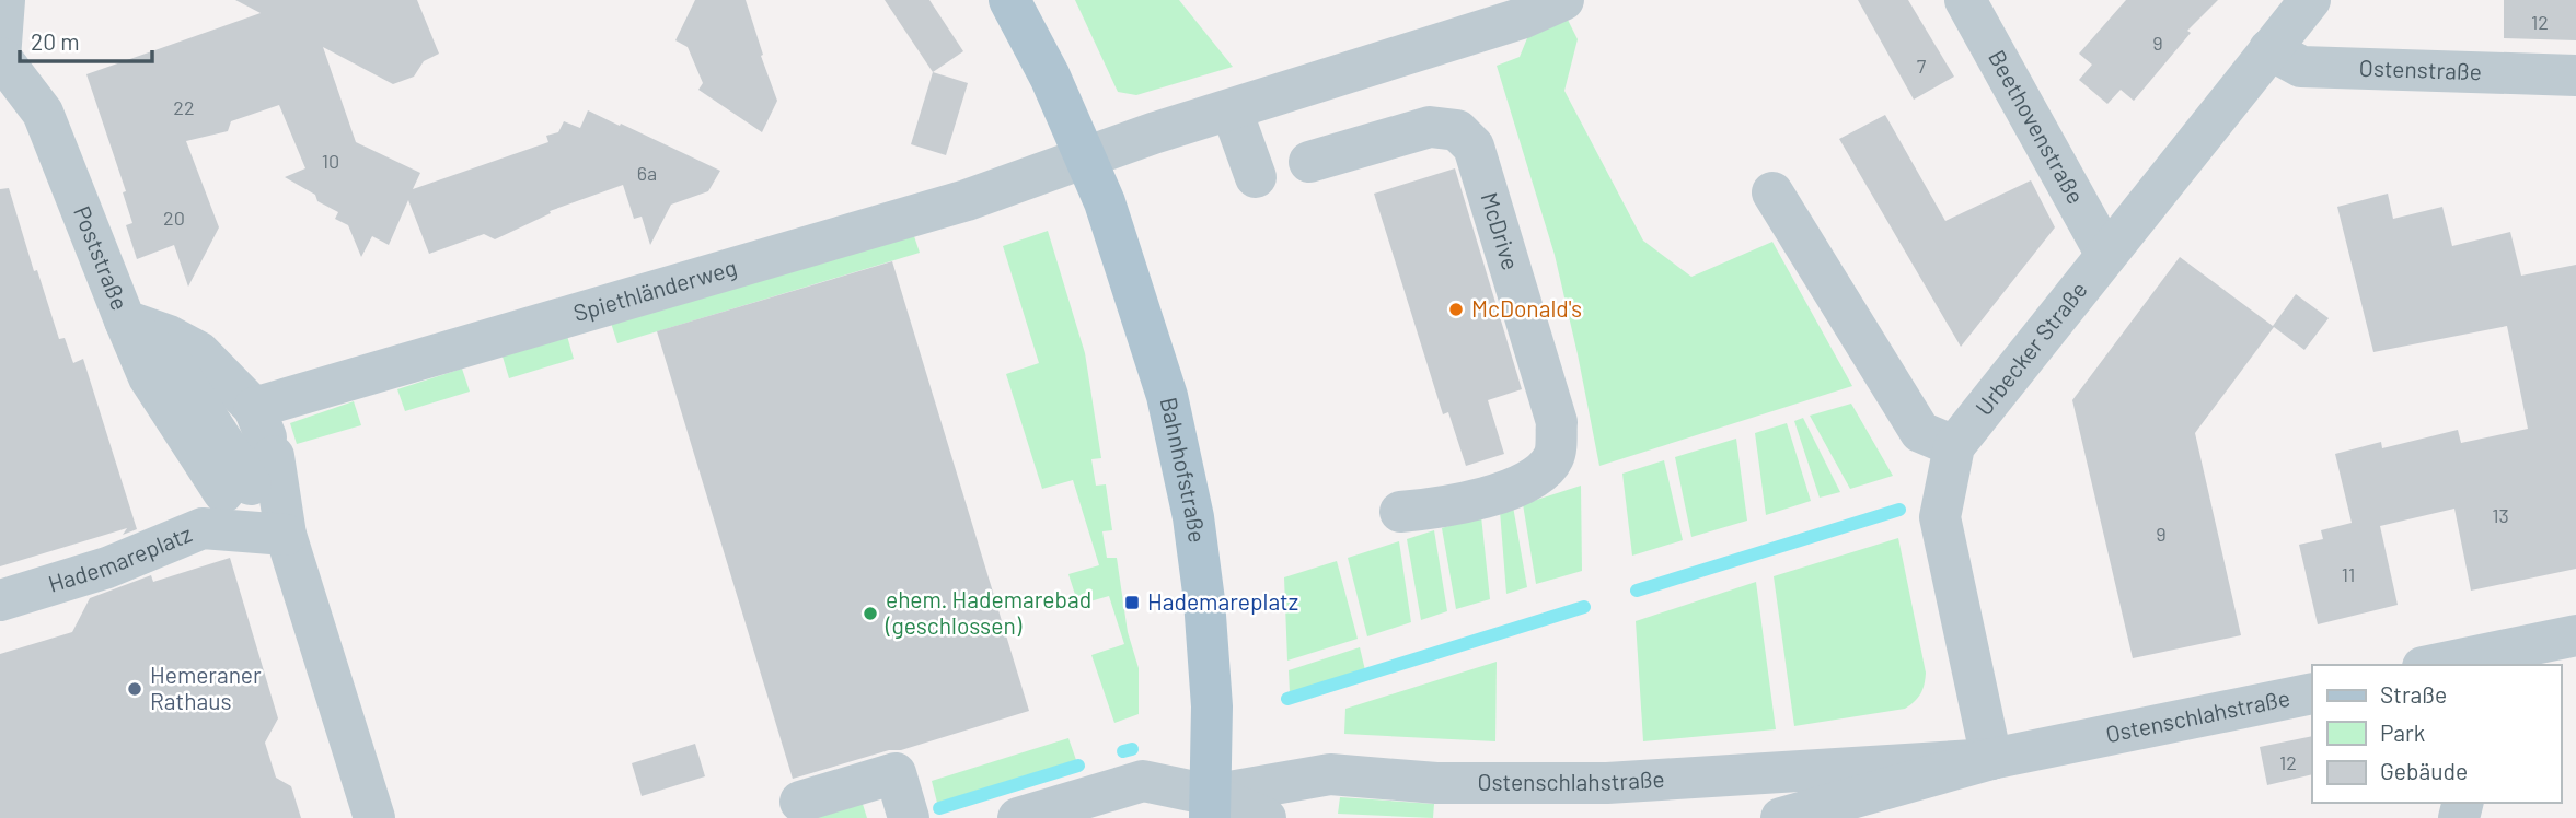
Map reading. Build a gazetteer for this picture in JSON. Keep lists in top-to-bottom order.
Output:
{
  "streets": {
    "main road": ["Bahnhofstraße"],
    "street": [
      "Ostenstraße",
      "Beethovenstraße",
      "McDrive",
      "Poststraße",
      "Spiethländerweg",
      "Urbecker Straße",
      "Hademareplatz",
      "Ostenschlahstraße"
    ]
  },
  "crossings": [
    ["Ostenstraße", "Urbecker Straße"],
    ["Beethovenstraße", "Urbecker Straße"],
    ["Poststraße", "Spiethländerweg"],
    ["Spiethländerweg", "Bahnhofstraße"],
    ["Urbecker Straße", "Ostenschlahstraße"],
    ["Bahnhofstraße", "Ostenschlahstraße"]
  ],
  "places": {
    "other": ["McDonald's", "ehem. Hademarebad (geschlossen)", "Hemeraner Rathaus"],
    "transit": ["Hademareplatz"]
  },
  "house_numbers": [
    "12",
    "9",
    "7",
    "22",
    "10",
    "6a",
    "20",
    "13",
    "9",
    "11",
    "12"
  ],
  "legend": ["Straße", "Park", "Gebäude"],
  "scale_bar": "20 m"
}
